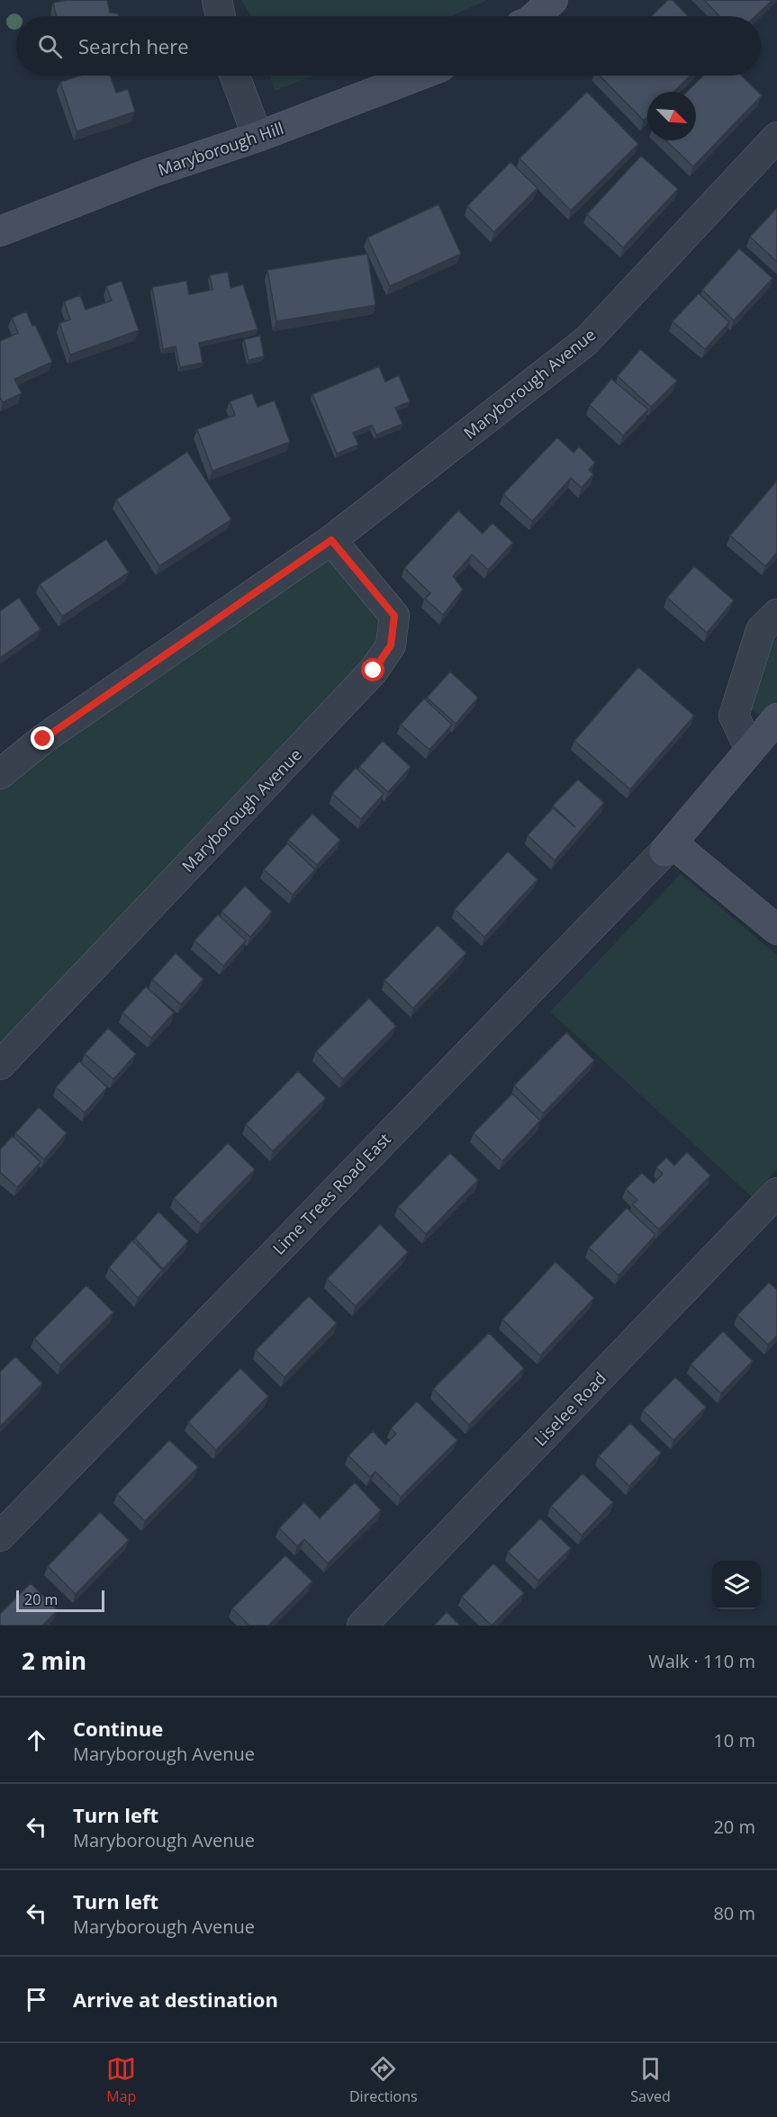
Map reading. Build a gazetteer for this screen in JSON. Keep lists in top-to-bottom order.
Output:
{
  "streets": {
    "street": [
      "Maryborough Hill",
      "Maryborough Avenue",
      "Lime Trees Road East",
      "Liselee Road"
    ]
  },
  "scale_bar": "20 m",
  "north": "bottom right",
  "page": {
    "search": "Search here",
    "scale": "20 m",
    "heading": ["2 min", "Walk · 110 m"],
    "list": [
      ["Continue", "Maryborough Avenue", "10 m"],
      ["Turn left", "Maryborough Avenue", "20 m"],
      ["Turn left", "Maryborough Avenue", "80 m"],
      "Arrive at destination"
    ],
    "nav": ["Map", "Directions", "Saved"]
  }
}
